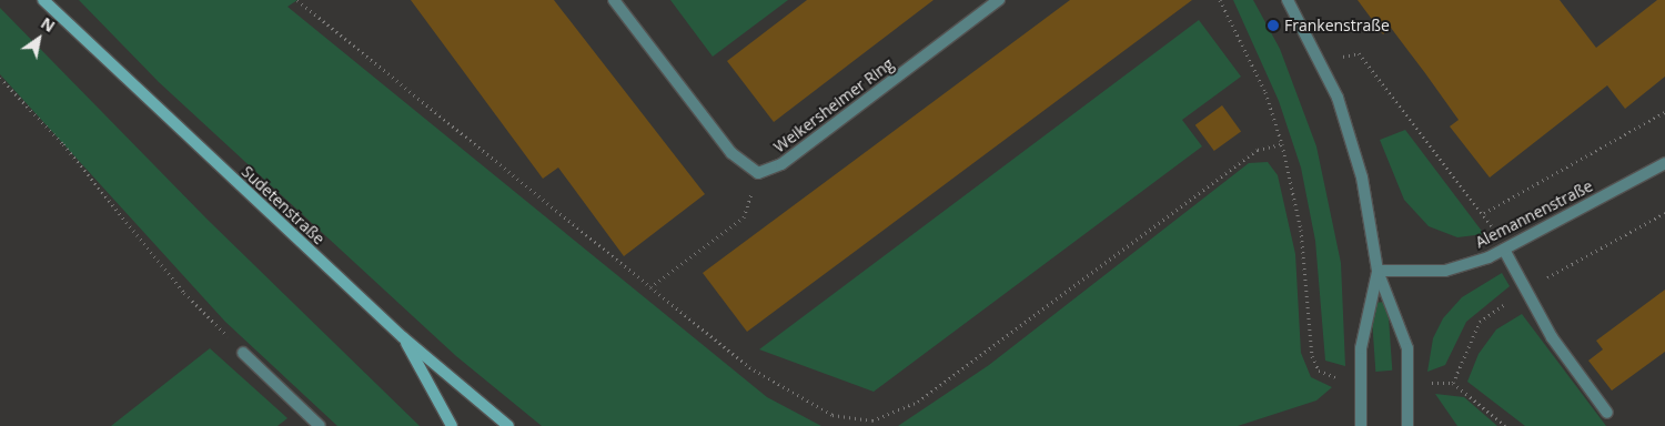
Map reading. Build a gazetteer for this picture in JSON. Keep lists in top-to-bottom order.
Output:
{
  "streets": {
    "main road": ["Sudetenstraße"],
    "street": ["Weikersheimer Ring", "Alemannenstraße"]
  },
  "places": ["Frankenstraße"],
  "north": "top right"
}
